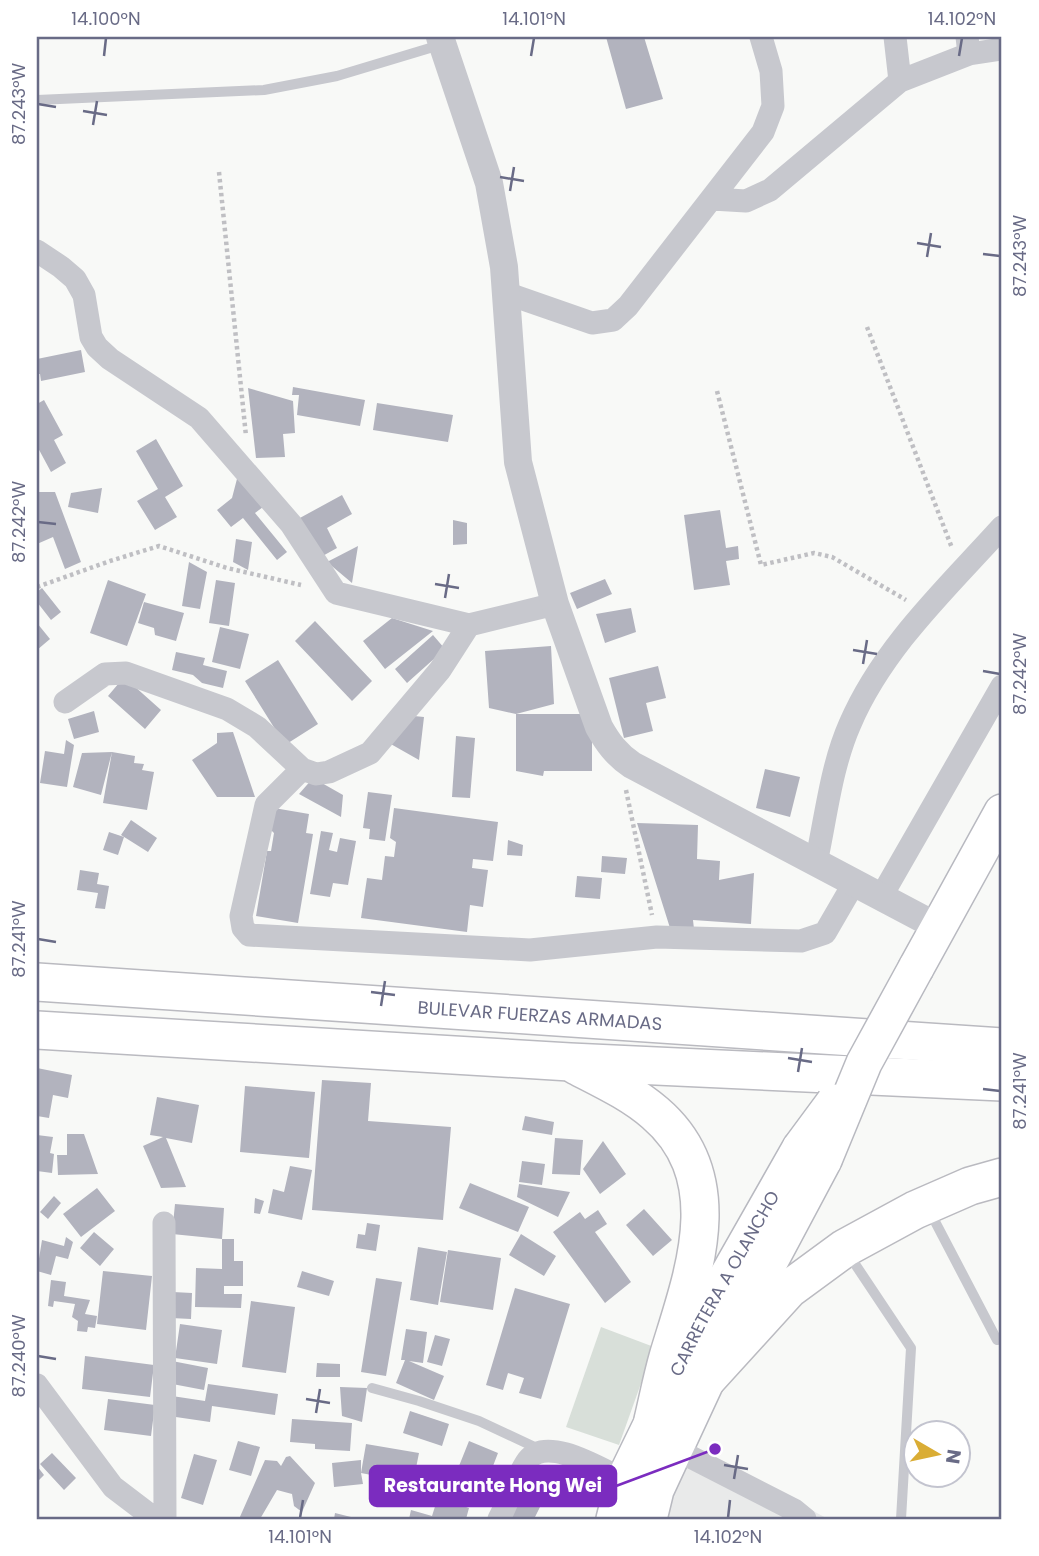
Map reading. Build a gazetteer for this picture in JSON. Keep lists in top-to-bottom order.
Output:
{
  "streets": {
    "highway": ["BULEVAR FUERZAS ARMADAS"],
    "main road": ["CARRETERA A OLANCHO"]
  },
  "places": ["Restaurante Hong Wei"],
  "north": "right",
  "coordinates": [
    "14.100°N",
    "14.101°N",
    "14.102°N",
    "87.243°W",
    "87.242°W",
    "87.241°W",
    "87.240°W"
  ]
}
